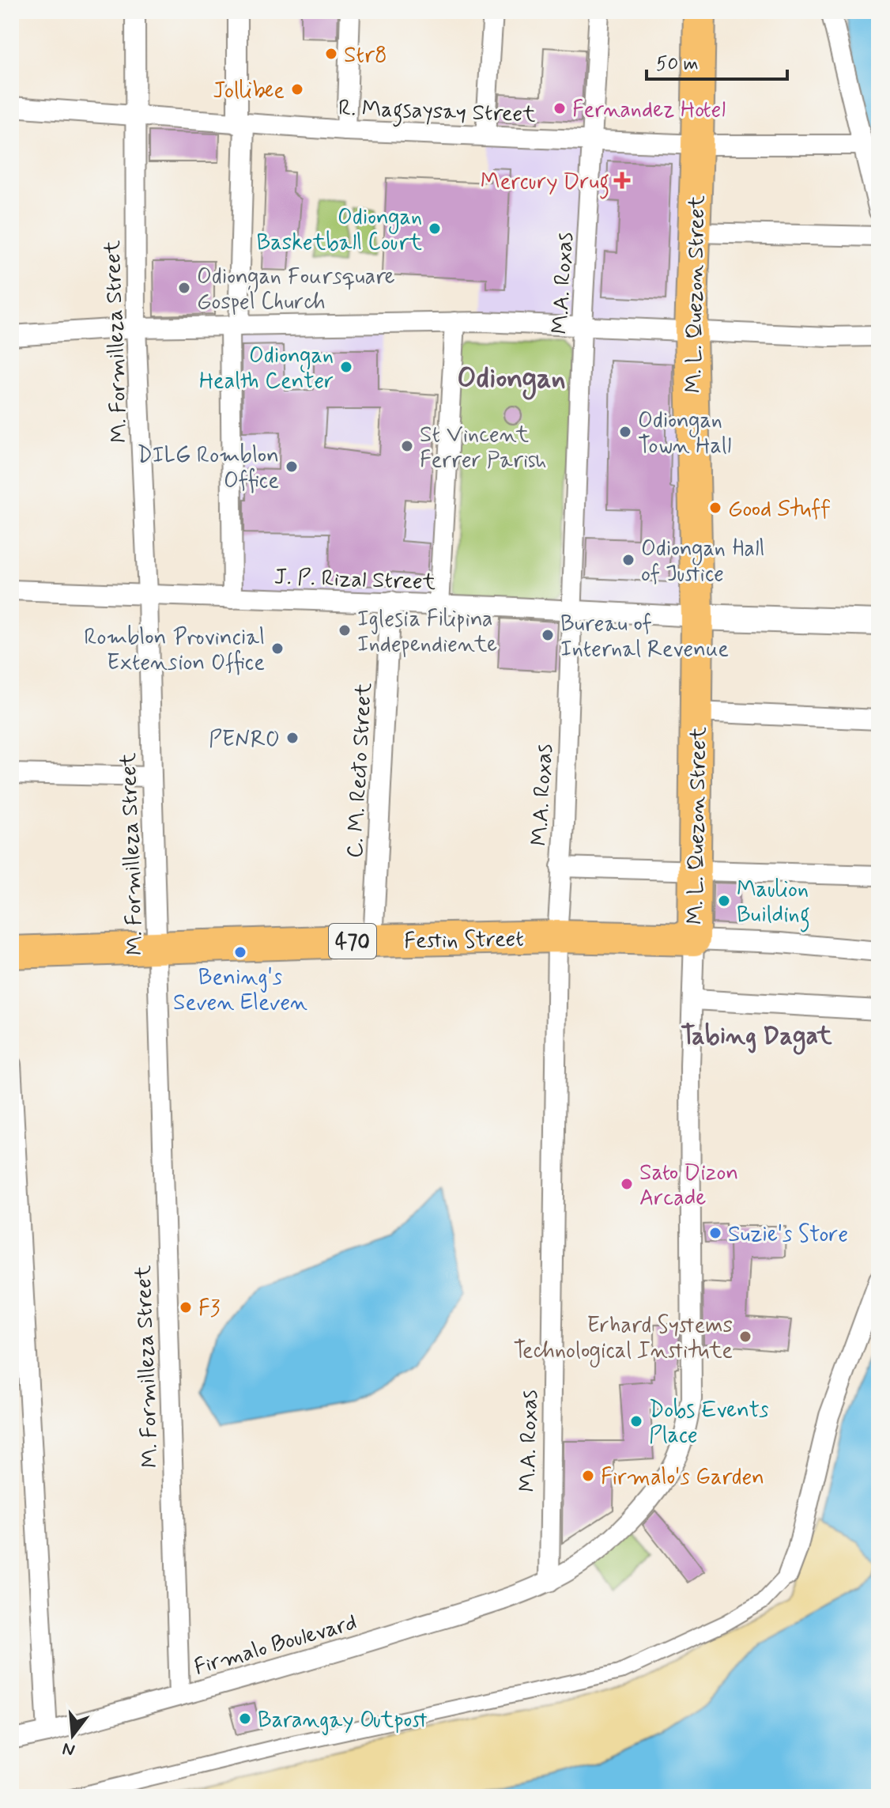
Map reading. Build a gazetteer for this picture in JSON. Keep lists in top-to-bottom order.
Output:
{
  "streets": {
    "main road": ["M. L. Quezon Street", "Festin Street", "470"],
    "street": [
      "R. Magsaysay Street",
      "M.A. Roxas",
      "M. Formilleza Street",
      "J. P. Rizal Street",
      "C. M. Recto Street",
      "Firmalo Boulevard"
    ]
  },
  "crossings": [
    ["R. Magsaysay Street", "M.A. Roxas"],
    ["R. Magsaysay Street", "M. L. Quezon Street"],
    ["R. Magsaysay Street", "M. Formilleza Street"],
    ["M.A. Roxas", "M. L. Quezon Street"],
    ["M.A. Roxas", "J. P. Rizal Street"],
    ["M.A. Roxas", "Festin Street"],
    ["M.A. Roxas", "Firmalo Boulevard"],
    ["M. L. Quezon Street", "J. P. Rizal Street"],
    ["M. L. Quezon Street", "Festin Street"],
    ["M. L. Quezon Street", "Firmalo Boulevard"],
    ["M. Formilleza Street", "J. P. Rizal Street"],
    ["M. Formilleza Street", "Festin Street"],
    ["M. Formilleza Street", "Firmalo Boulevard"],
    ["J. P. Rizal Street", "C. M. Recto Street"],
    ["C. M. Recto Street", "Festin Street"]
  ],
  "districts": ["Odiongan", "Tabing Dagat"],
  "places": {
    "other": [
      "Str8",
      "Jollibee",
      "Fernandez Hotel",
      "Odiongan Basketball Court",
      "Odiongan Foursquare Gospel Church",
      "Odiongan Health Center",
      "Odiongan Town Hall",
      "St Vincent Ferrer Parish",
      "DILG Romblon Office",
      "Good Stuff",
      "Odiongan Hall of Justice",
      "Iglesia Filipina Independiente",
      "Bureau of Internal Revenue",
      "Romblon Provincial Extension Office",
      "PENRO",
      "Maulion Building",
      "Bening's Seven Eleven",
      "Sato Dizon Arcade",
      "Suzie's Store",
      "F3",
      "Erhard Systems Technological Institute",
      "Dobs Events Place",
      "Firmalo's Garden",
      "Barangay Outpost"
    ],
    "health": ["Mercury Drug"]
  },
  "scale_bar": "50 m",
  "north": "bottom"
}
